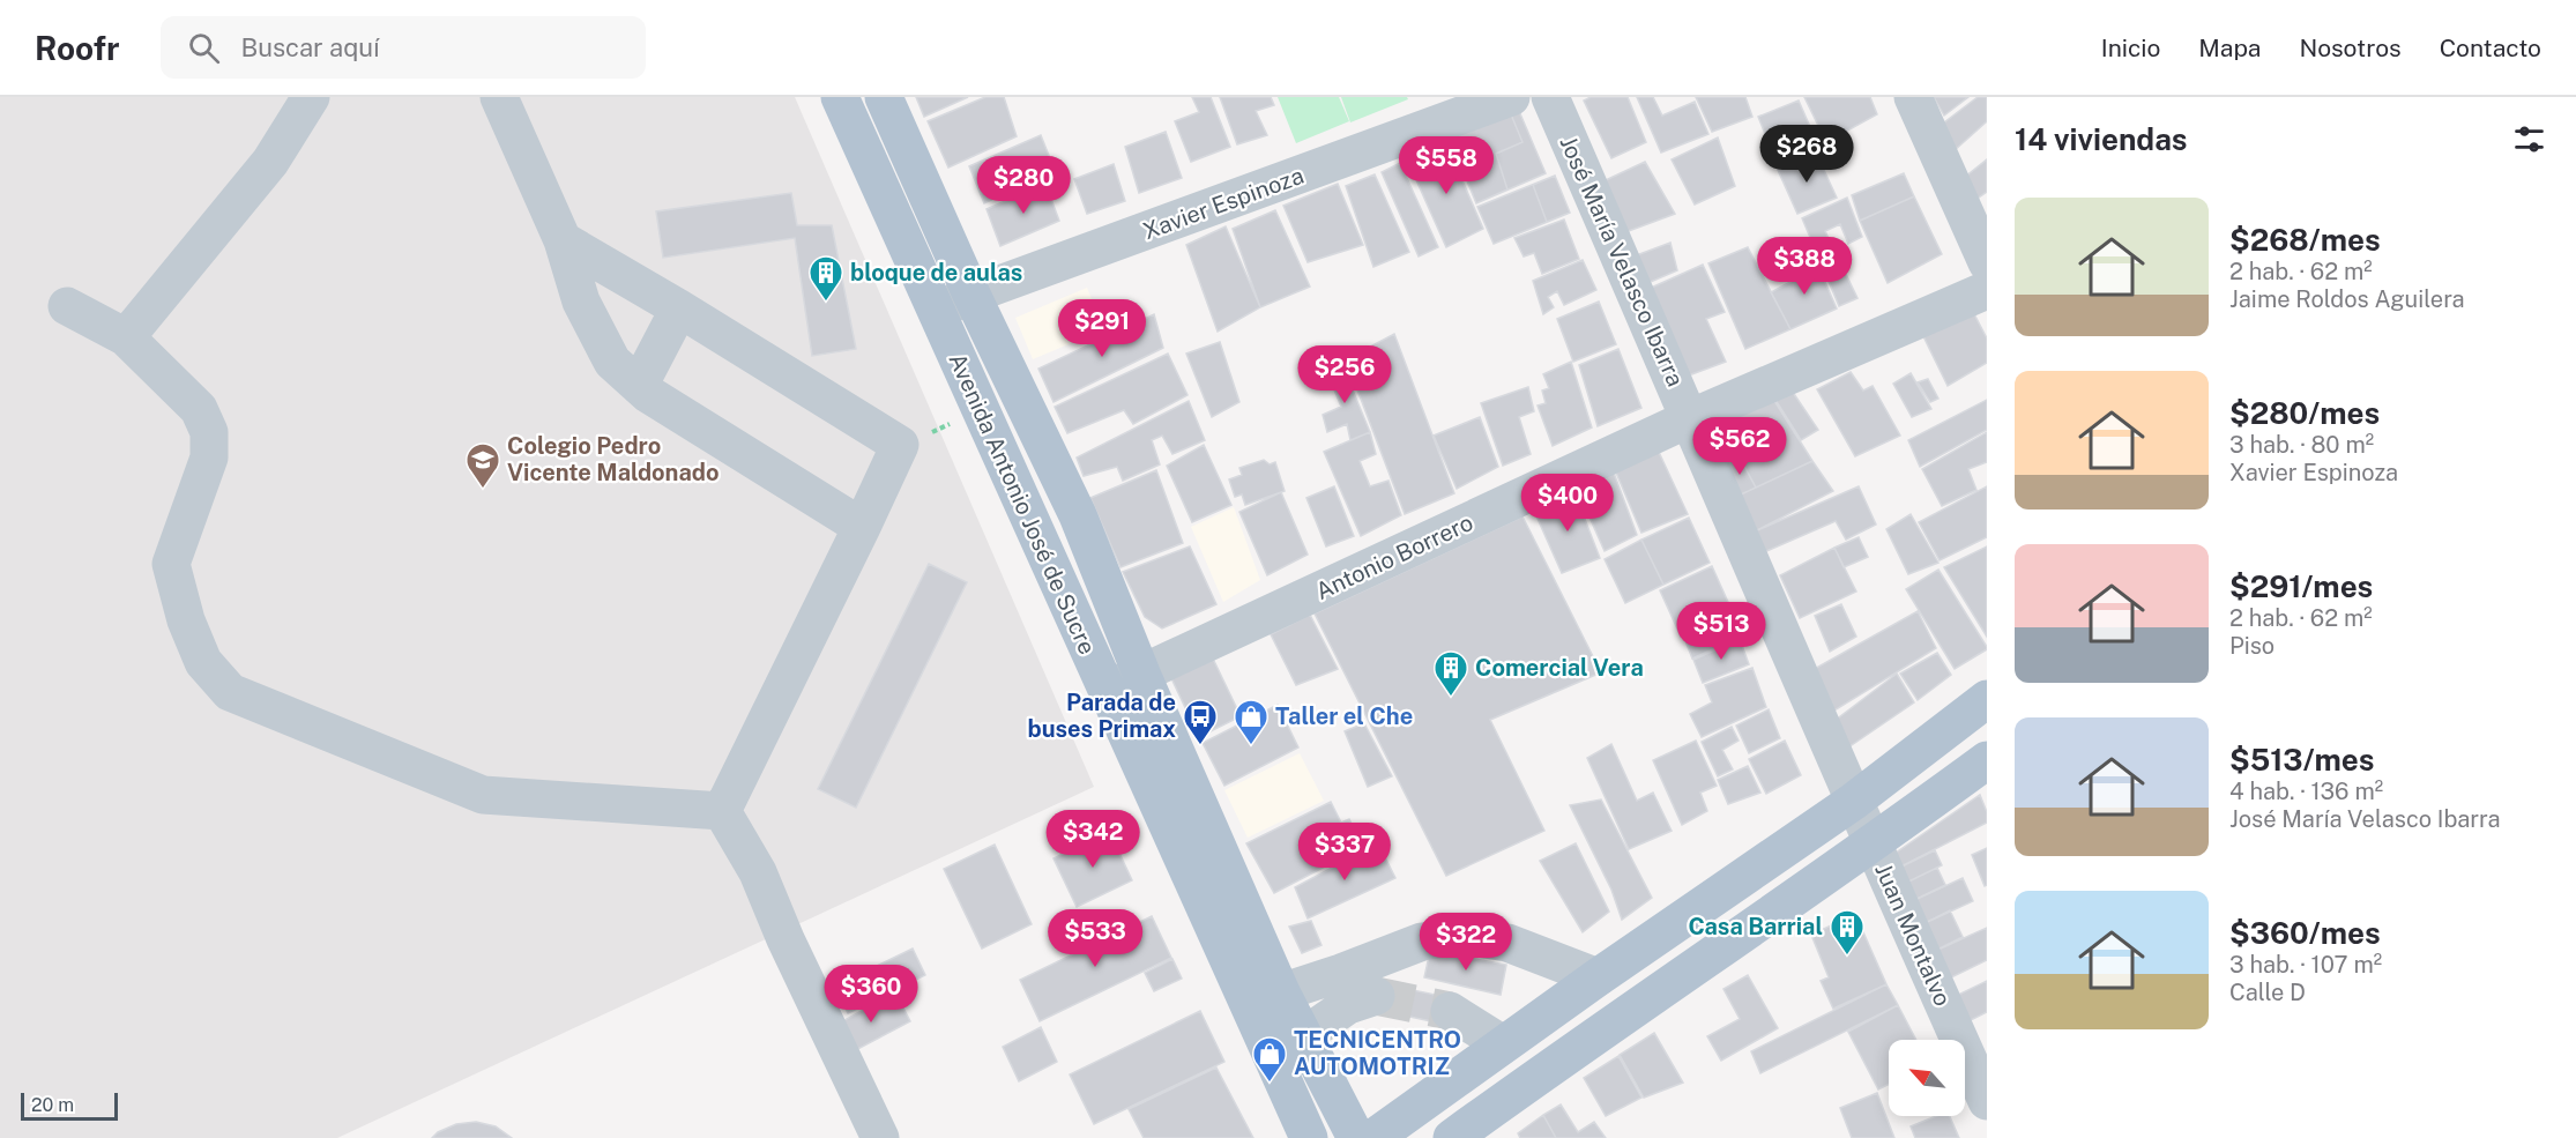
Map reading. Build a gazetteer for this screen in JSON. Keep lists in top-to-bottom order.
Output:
{
  "streets": {
    "main road": ["Avenida Antonio José de Sucre"],
    "street": [
      "Xavier Espinoza",
      "José María Velasco Ibarra",
      "Antonio Borrero",
      "Juan Montalvo"
    ]
  },
  "crossings": [
    ["Xavier Espinoza", "Avenida Antonio José de Sucre"],
    ["José María Velasco Ibarra", "Antonio Borrero"],
    ["José María Velasco Ibarra", "Juan Montalvo"],
    ["Avenida Antonio José de Sucre", "Antonio Borrero"]
  ],
  "places": {
    "building": ["bloque de aulas", "Comercial Vera", "Casa Barrial"],
    "school or university": ["Colegio Pedro Vicente Maldonado"],
    "bus stop": ["Parada de buses Primax"],
    "shop": ["Taller el Che", "TECNICENTRO AUTOMOTRIZ"]
  },
  "scale_bar": "20 m",
  "north": "top left",
  "page": {
    "header": "Roofr",
    "search": "Buscar aquí",
    "nav": [
      "Inicio",
      "Mapa",
      "Nosotros",
      "Contacto"
    ],
    "heading": "14 viviendas",
    "price": [
      "$268",
      "$558",
      "$280",
      "$388",
      "$291",
      "$256",
      "$562",
      "$400",
      "$513",
      "$342",
      "$337",
      "$533",
      "$322",
      "$360"
    ],
    "list": [
      {
        "name": "$268/mes",
        "note": "2 hab. · 62 m² · Jaime Roldos Aguilera"
      },
      {
        "name": "$280/mes",
        "note": "3 hab. · 80 m² · Xavier Espinoza"
      },
      {
        "name": "$291/mes",
        "note": "2 hab. · 62 m² · Piso"
      },
      {
        "name": "$513/mes",
        "note": "4 hab. · 136 m² · José María Velasco Ibarra"
      },
      {
        "name": "$360/mes",
        "note": "3 hab. · 107 m² · Calle D"
      }
    ],
    "scale": "20 m"
  }
}
